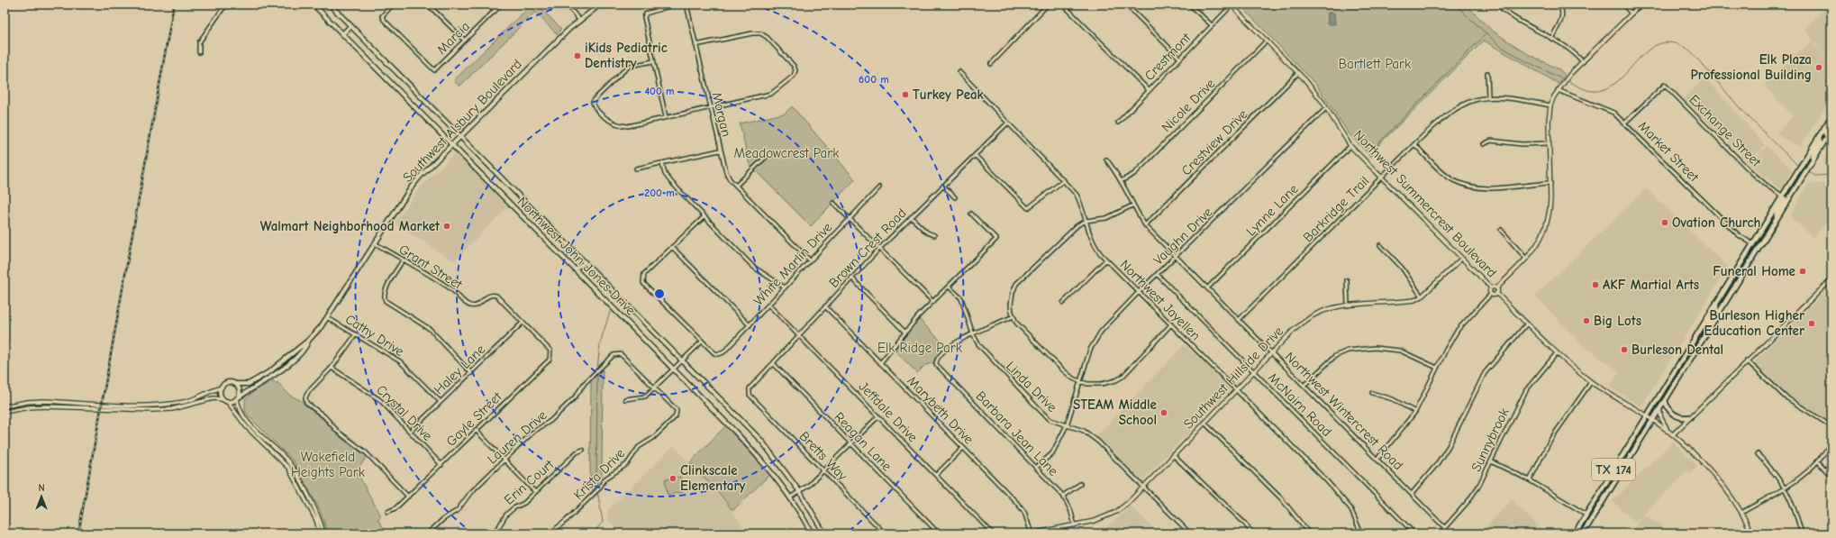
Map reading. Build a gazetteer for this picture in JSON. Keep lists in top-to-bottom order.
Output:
{
  "streets": {
    "main road": ["Southwest Alsbury Boulevard", "Northwest John Jones Drive", "TX 174"],
    "street": [
      "Marcia",
      "Crestmont",
      "Nicole Drive",
      "Morgan",
      "Exchange Street",
      "Crestview Drive",
      "Market Street",
      "Northwest Summercrest Boulevard",
      "Barkridge Trail",
      "Lynne Lane",
      "Vaughn Drive",
      "Brown Crest Road",
      "White Marlin Drive",
      "Grant Street",
      "Northwest Jayellen",
      "Cathy Drive",
      "Haley Lane",
      "Southwest Hillside Drive",
      "Linda Drive",
      "McNairn Road",
      "Marybeth Drive",
      "Northwest Wintercrest Road",
      "Jeffdale Drive",
      "Crystal Drive",
      "Gayle Street",
      "Barbara Jean Lane",
      "Lauren Drive",
      "Sunnybrook",
      "Reagan Lane",
      "Bretts Way",
      "Krista Drive",
      "Erin Court"
    ]
  },
  "crossings": [
    ["Crestmont", "Northwest Summercrest Boulevard"],
    ["Nicole Drive", "Northwest Summercrest Boulevard"],
    ["Nicole Drive", "Northwest Wintercrest Road"],
    ["Morgan", "White Marlin Drive"],
    ["Southwest Alsbury Boulevard", "Northwest John Jones Drive"],
    ["Southwest Alsbury Boulevard", "Grant Street"],
    ["Southwest Alsbury Boulevard", "Cathy Drive"],
    ["Exchange Street", "Market Street"],
    ["Exchange Street", "TX 174"],
    ["Crestview Drive", "Northwest Summercrest Boulevard"],
    ["Crestview Drive", "Northwest Wintercrest Road"],
    ["Market Street", "TX 174"],
    ["Northwest Summercrest Boulevard", "Barkridge Trail"],
    ["Northwest Summercrest Boulevard", "Lynne Lane"],
    ["Northwest Summercrest Boulevard", "Vaughn Drive"],
    ["Northwest Summercrest Boulevard", "Southwest Hillside Drive"],
    ["Northwest Summercrest Boulevard", "Sunnybrook"],
    ["Northwest Summercrest Boulevard", "TX 174"],
    ["Barkridge Trail", "Northwest Wintercrest Road"],
    ["Lynne Lane", "Northwest Wintercrest Road"],
    ["Vaughn Drive", "Northwest Jayellen"],
    ["Vaughn Drive", "Linda Drive"],
    ["Vaughn Drive", "McNairn Road"],
    ["Vaughn Drive", "Northwest Wintercrest Road"],
    ["Vaughn Drive", "Barbara Jean Lane"],
    ["Brown Crest Road", "Northwest Jayellen"],
    ["Brown Crest Road", "Marybeth Drive"],
    ["Brown Crest Road", "Jeffdale Drive"],
    ["Brown Crest Road", "Reagan Lane"],
    ["Brown Crest Road", "Bretts Way"],
    ["White Marlin Drive", "Jeffdale Drive"],
    ["Grant Street", "Haley Lane"],
    ["Grant Street", "Gayle Street"],
    ["Northwest Jayellen", "Southwest Hillside Drive"],
    ["Cathy Drive", "Haley Lane"],
    ["Haley Lane", "Crystal Drive"],
    ["Southwest Hillside Drive", "Linda Drive"],
    ["Southwest Hillside Drive", "McNairn Road"],
    ["Southwest Hillside Drive", "Marybeth Drive"],
    ["Southwest Hillside Drive", "Northwest Wintercrest Road"],
    ["Southwest Hillside Drive", "Barbara Jean Lane"],
    ["Linda Drive", "Barbara Jean Lane"],
    ["Northwest Wintercrest Road", "Sunnybrook"],
    ["Crystal Drive", "Gayle Street"],
    ["Lauren Drive", "Krista Drive"]
  ],
  "parks": [
    "Bartlett Park",
    "Meadowcrest Park",
    "Elk Ridge Park",
    "Wakefield Heights Park"
  ],
  "places": [
    "iKids Pediatric Dentistry",
    "Elk Plaza Professional Building",
    "Turkey Peak",
    "Ovation Church",
    "Walmart Neighborhood Market",
    "Funeral Home",
    "AKF Martial Arts",
    "Big Lots",
    "Burleson Higher Education Center",
    "Burleson Dental",
    "STEAM Middle School",
    "Clinkscale Elementary"
  ],
  "north": "top",
  "rings": ["600 m", "400 m", "200 m"]
}
